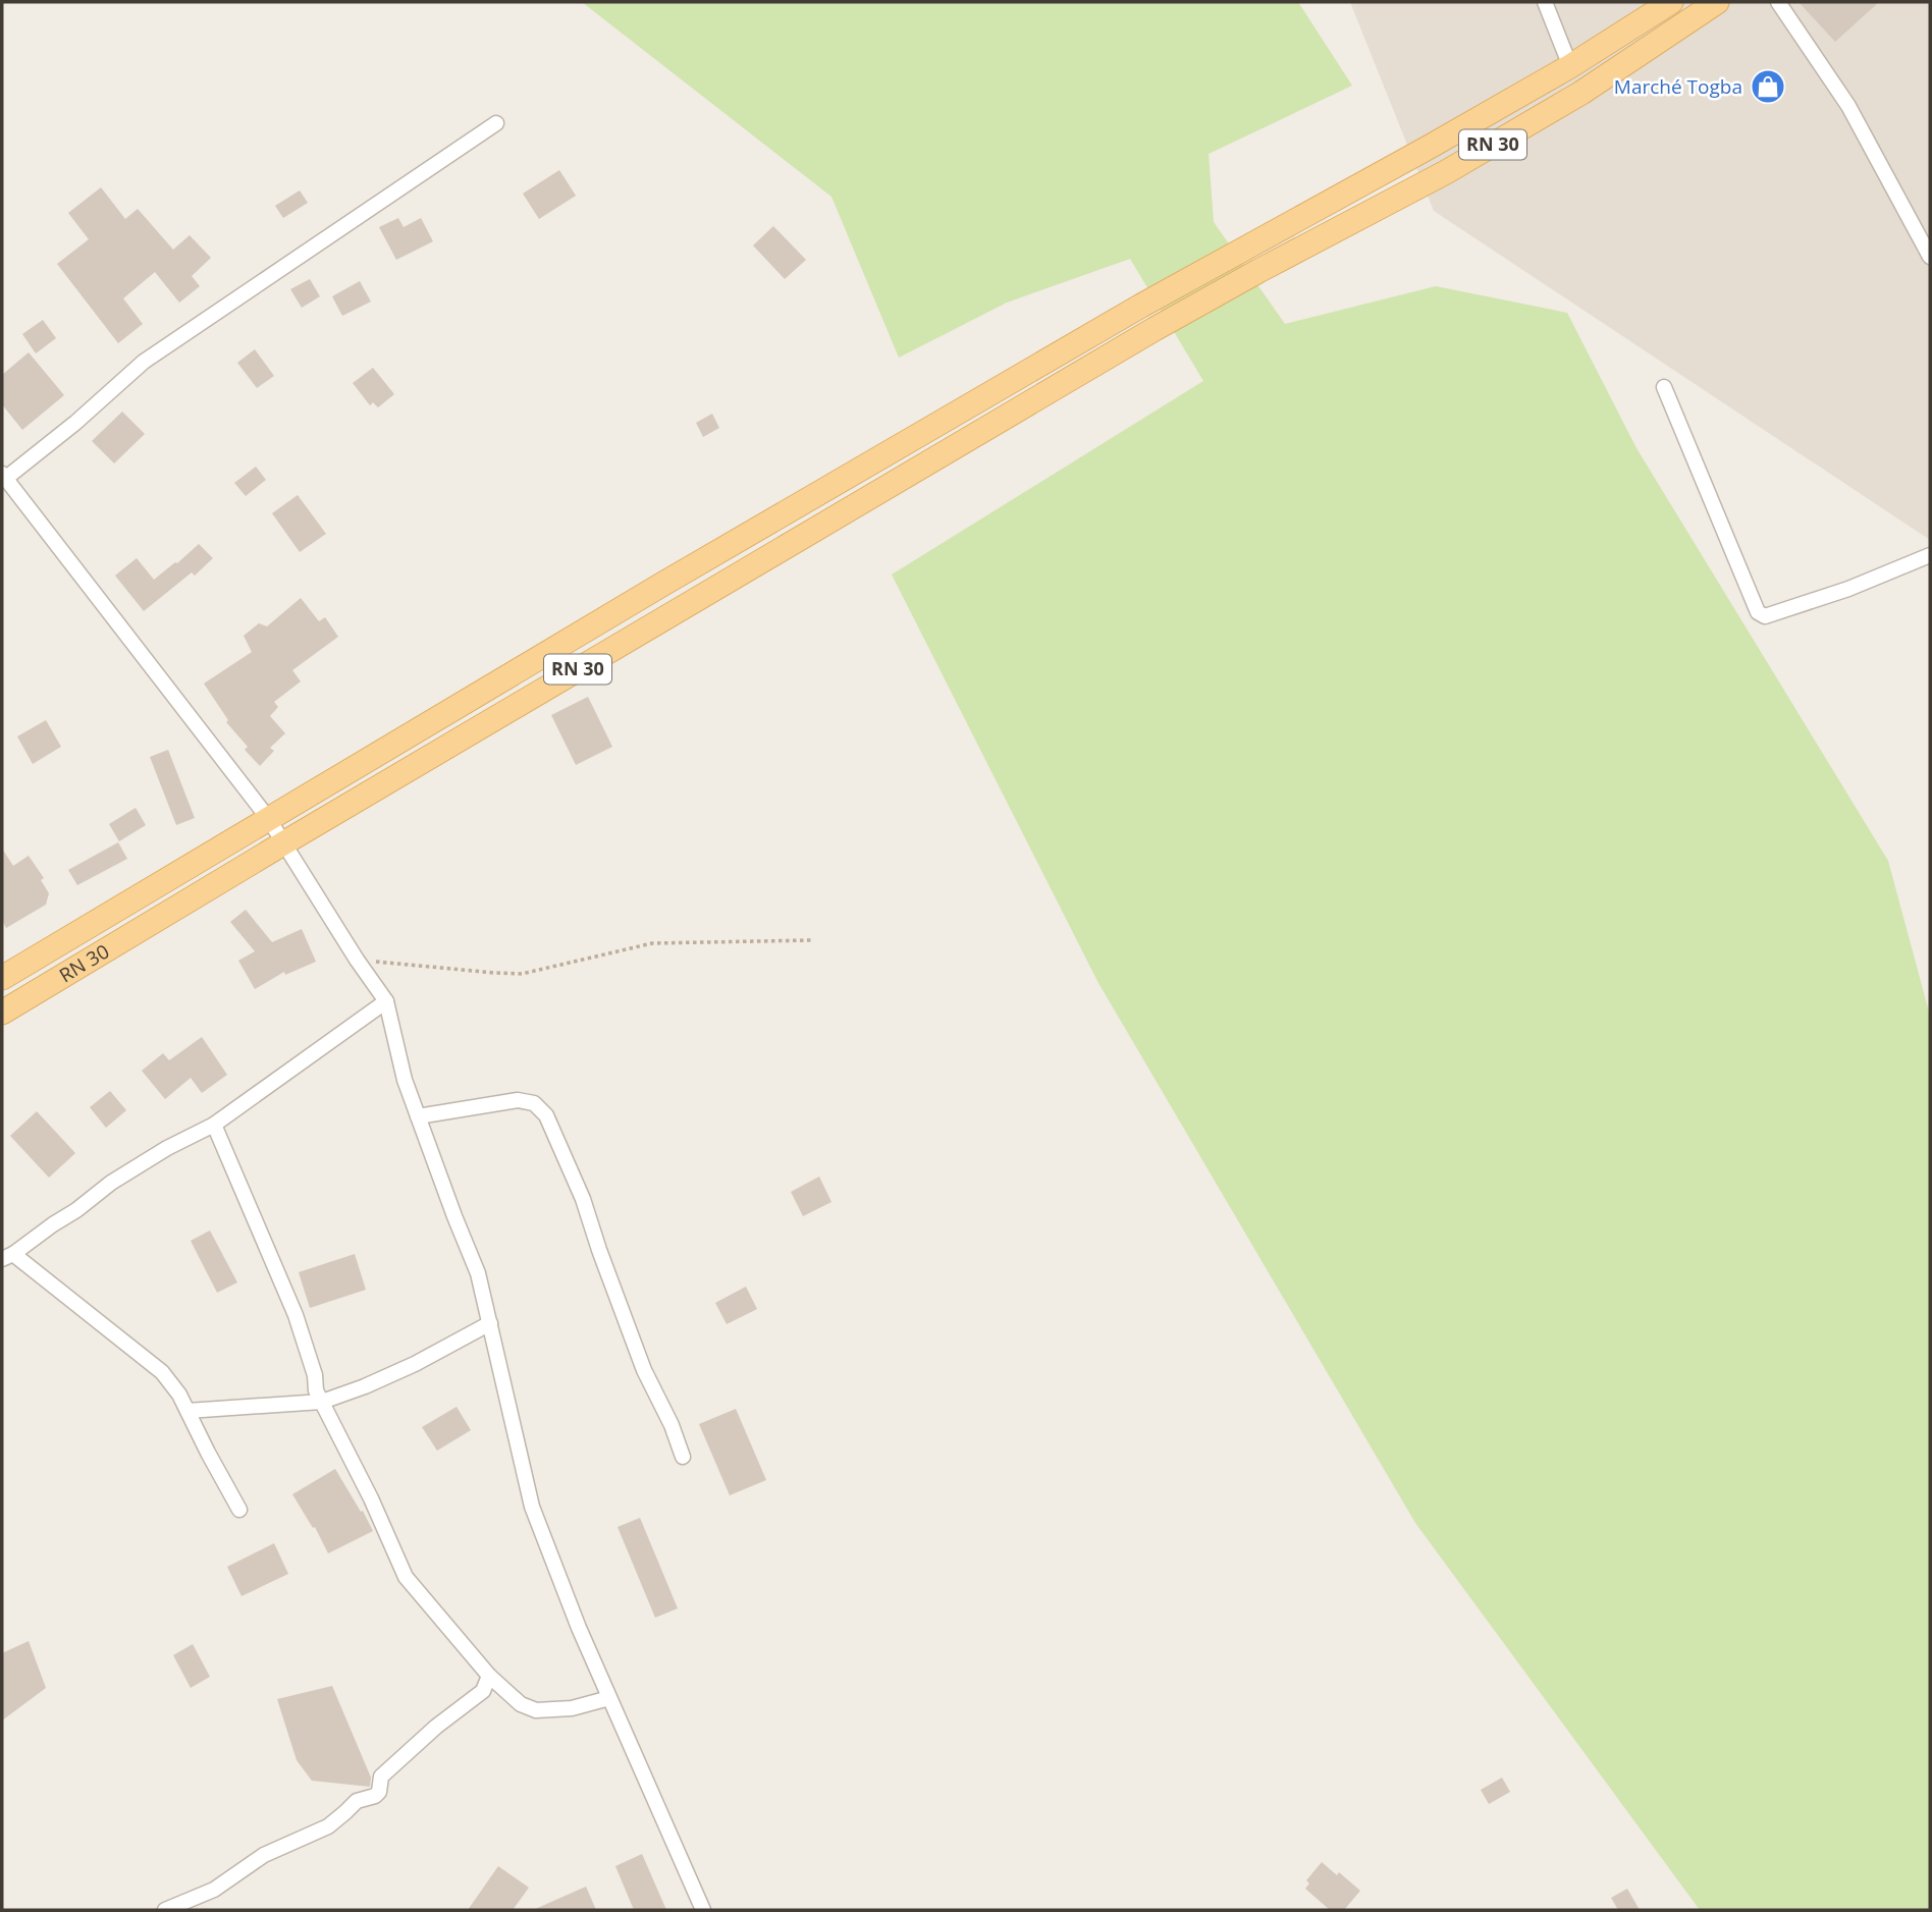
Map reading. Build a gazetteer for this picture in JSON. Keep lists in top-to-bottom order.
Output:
{
  "streets": {
    "main road": ["RN 30"]
  },
  "places": {
    "shop": ["Marché Togba"]
  }
}
